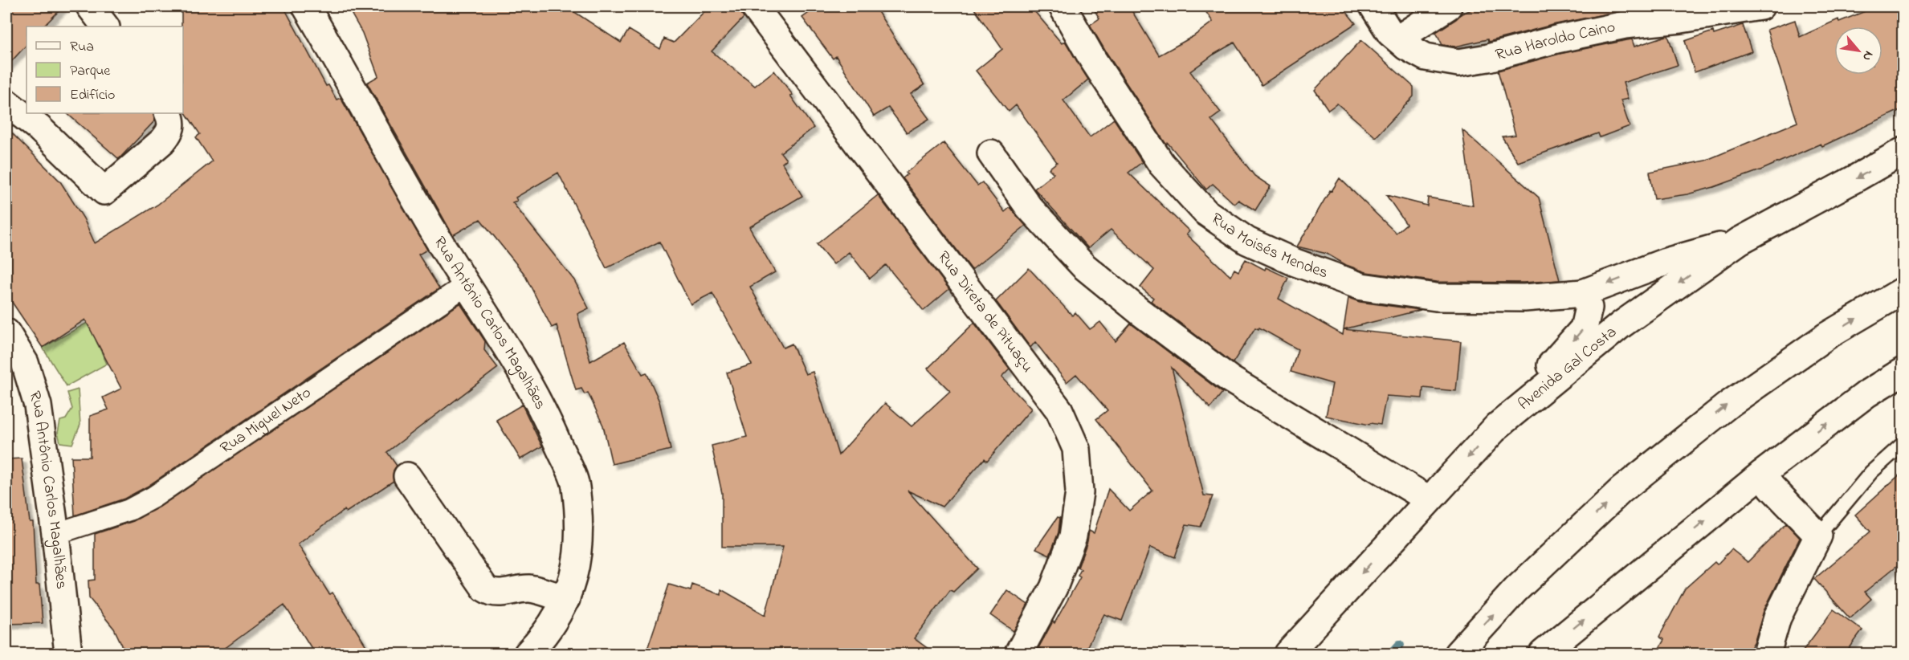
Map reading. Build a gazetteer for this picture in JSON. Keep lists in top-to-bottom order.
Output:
{
  "streets": {
    "street": [
      "Rua Haroldo Caino",
      "Rua Moisés Mendes",
      "Rua Direta de Pituaçu",
      "Rua Antônio Carlos Magalhães",
      "Avenida Gal Costa",
      "Rua Miguel Neto"
    ]
  },
  "crossings": [
    ["Rua Moisés Mendes", "Avenida Gal Costa"],
    ["Rua Antônio Carlos Magalhães", "Rua Miguel Neto"]
  ],
  "legend": ["Rua", "Parque", "Edifício"],
  "north": "bottom right"
}
